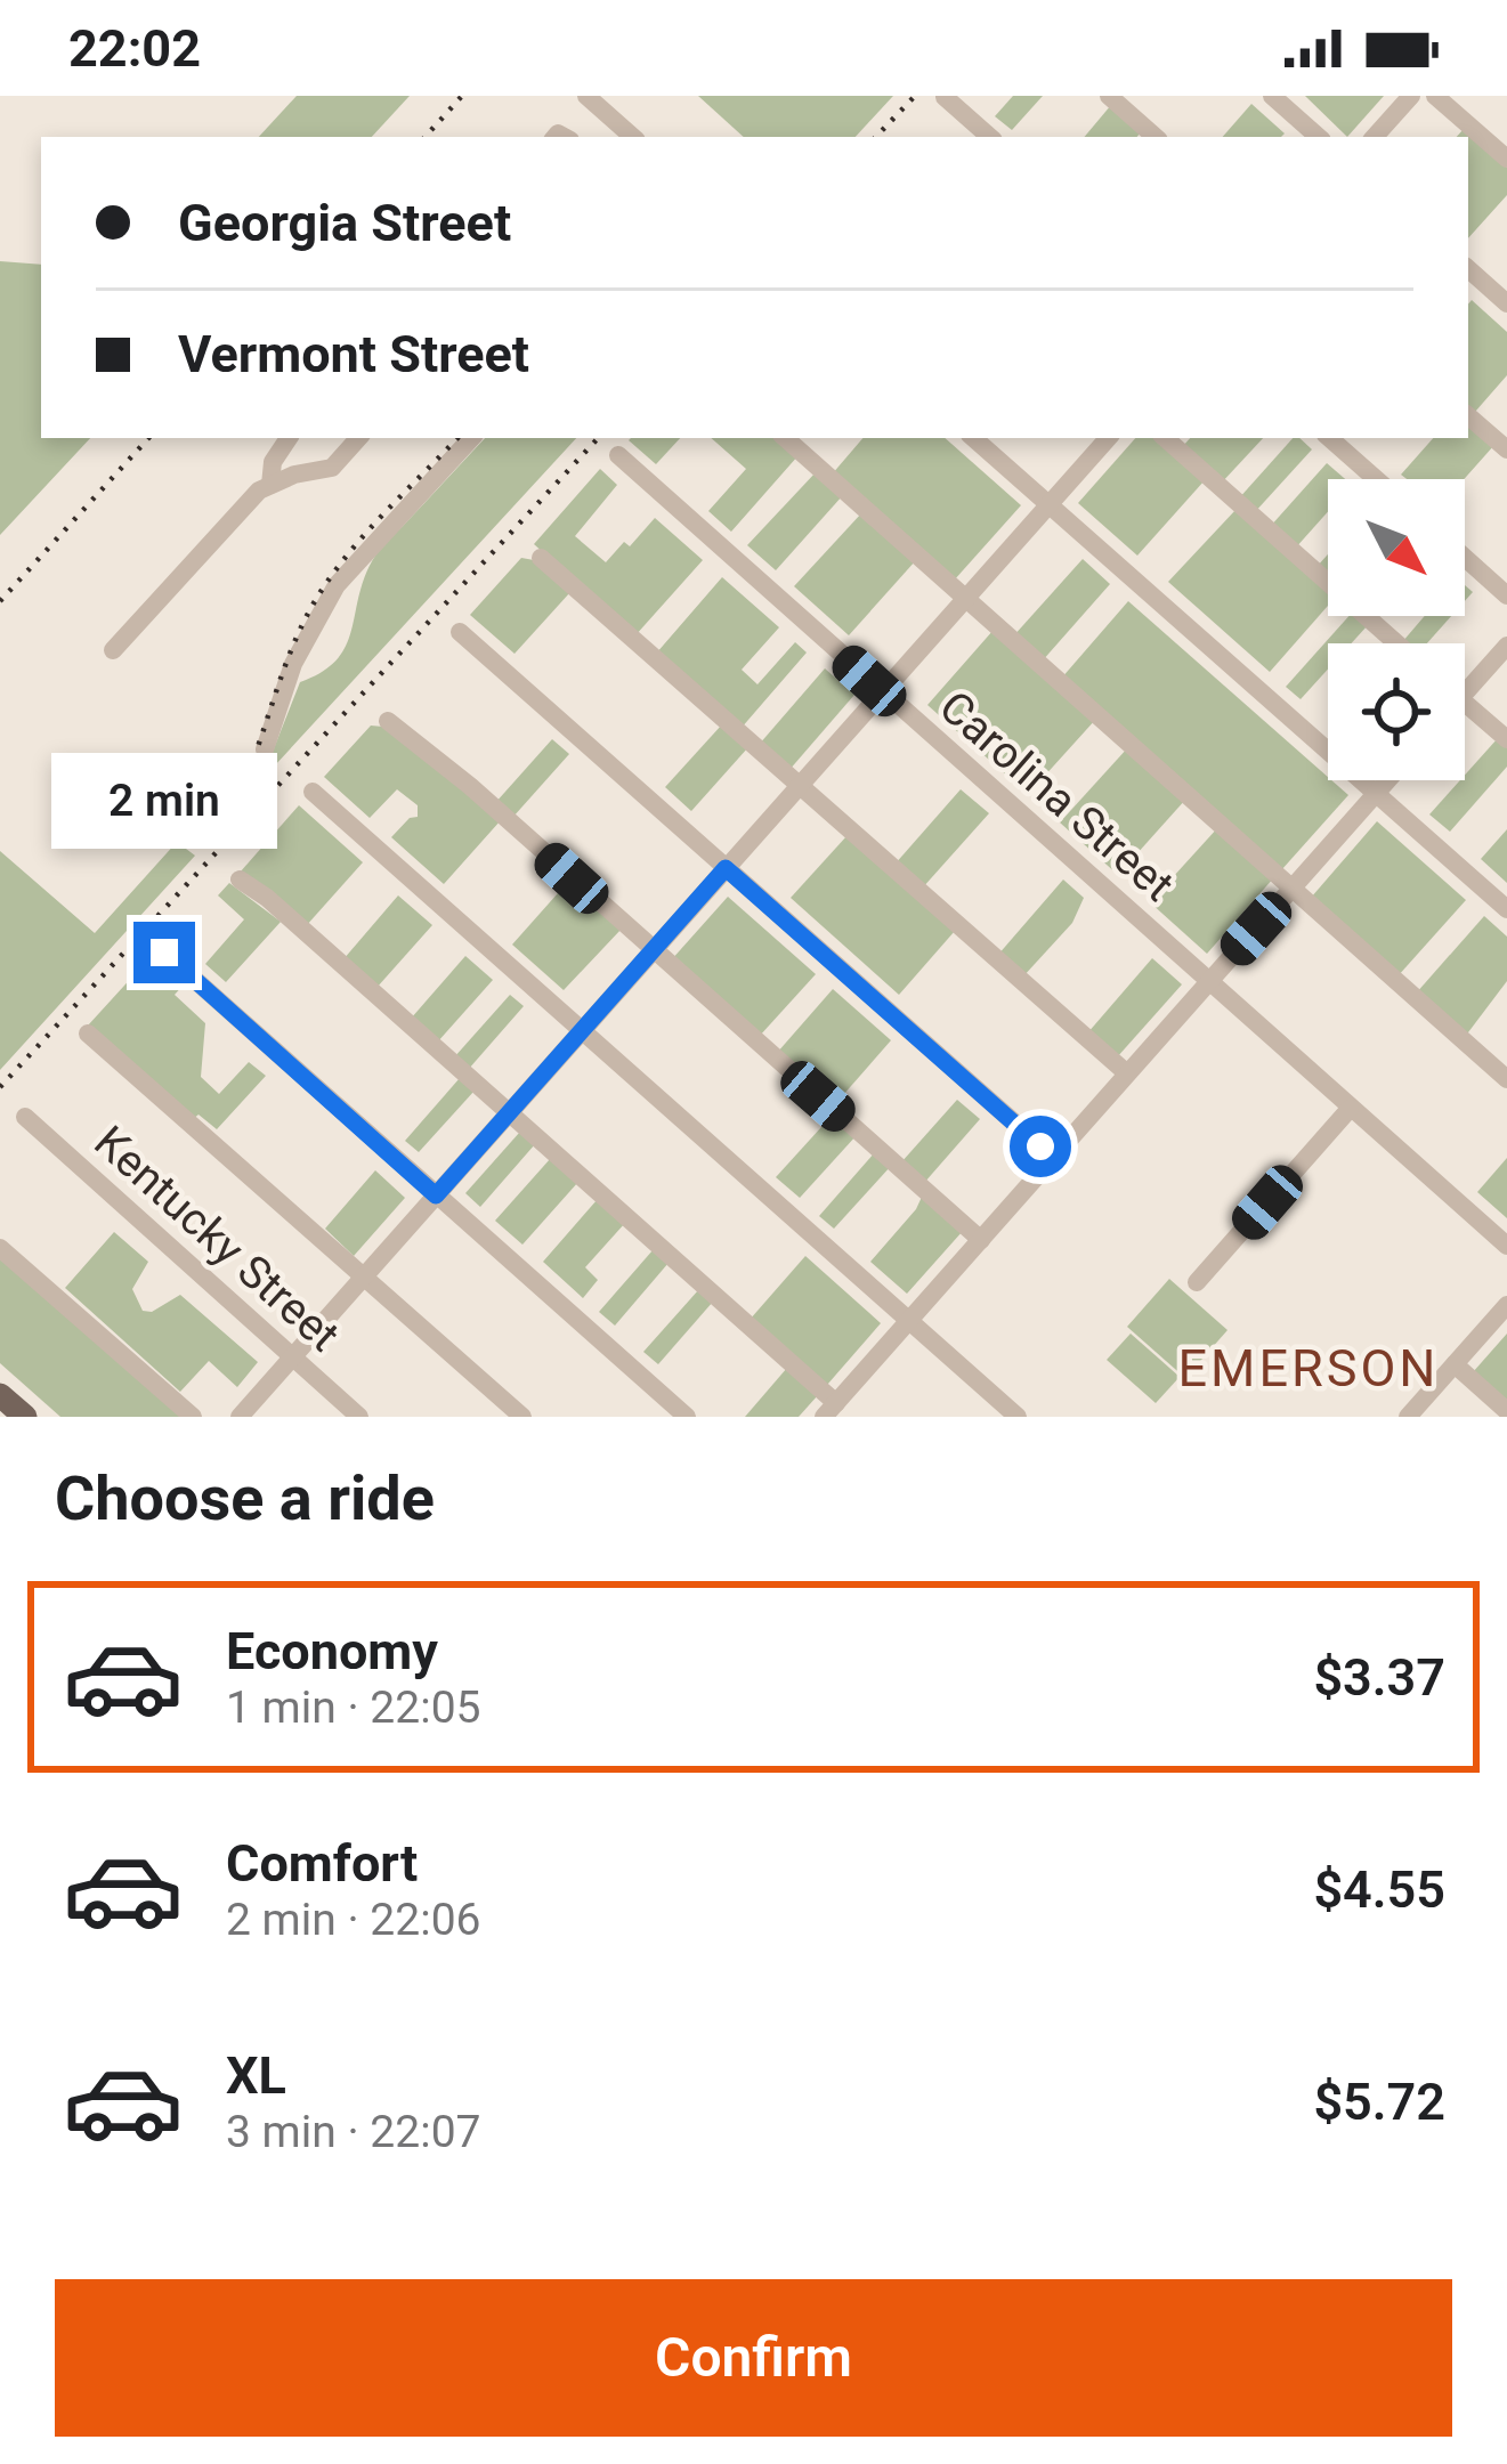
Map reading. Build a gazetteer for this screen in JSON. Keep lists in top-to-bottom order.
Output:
{
  "streets": {
    "street": ["Carolina Street", "Kentucky Street"]
  },
  "districts": ["EMERSON"],
  "north": "bottom right",
  "page": {
    "status": "22:02",
    "banner": ["Georgia Street", "Vermont Street"],
    "bubble": "2 min",
    "heading": "Choose a ride",
    "list": [
      {
        "name": "Economy",
        "note": "1 min · 22:05",
        "value": "$3.37"
      },
      {
        "name": "Comfort",
        "note": "2 min · 22:06",
        "value": "$4.55"
      },
      {
        "name": "XL",
        "note": "3 min · 22:07",
        "value": "$5.72"
      }
    ],
    "buttons": "Confirm"
  }
}
